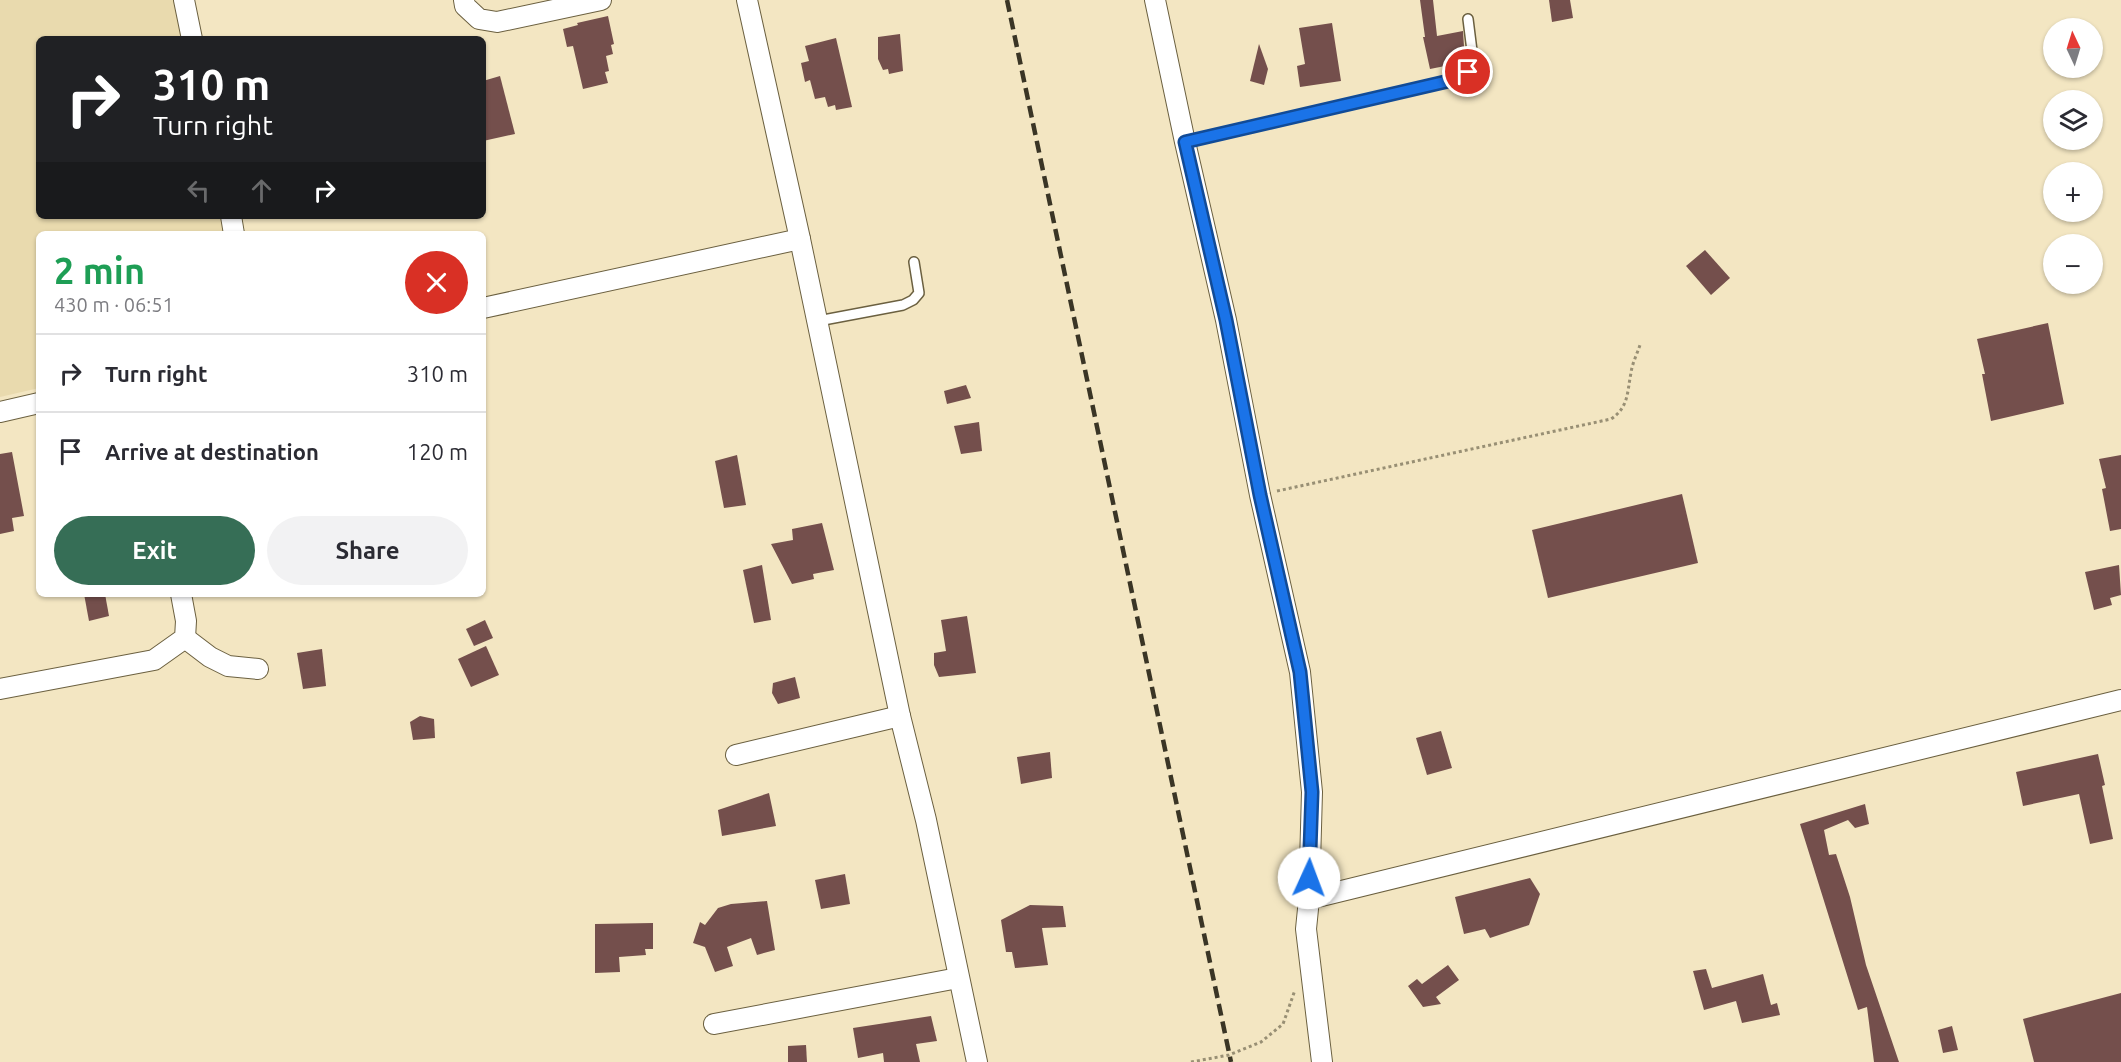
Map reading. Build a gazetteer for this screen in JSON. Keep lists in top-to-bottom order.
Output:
{
  "north": "top",
  "page": {
    "map_buttons": ["+", "−"],
    "turn": ["310 m", "Turn right"],
    "heading": ["2 min", "430 m · 06:51"],
    "list": [
      {
        "name": "Turn right",
        "value": "310 m"
      },
      {
        "name": "Arrive at destination",
        "value": "120 m"
      }
    ],
    "buttons": ["Exit", "Share"]
  }
}
